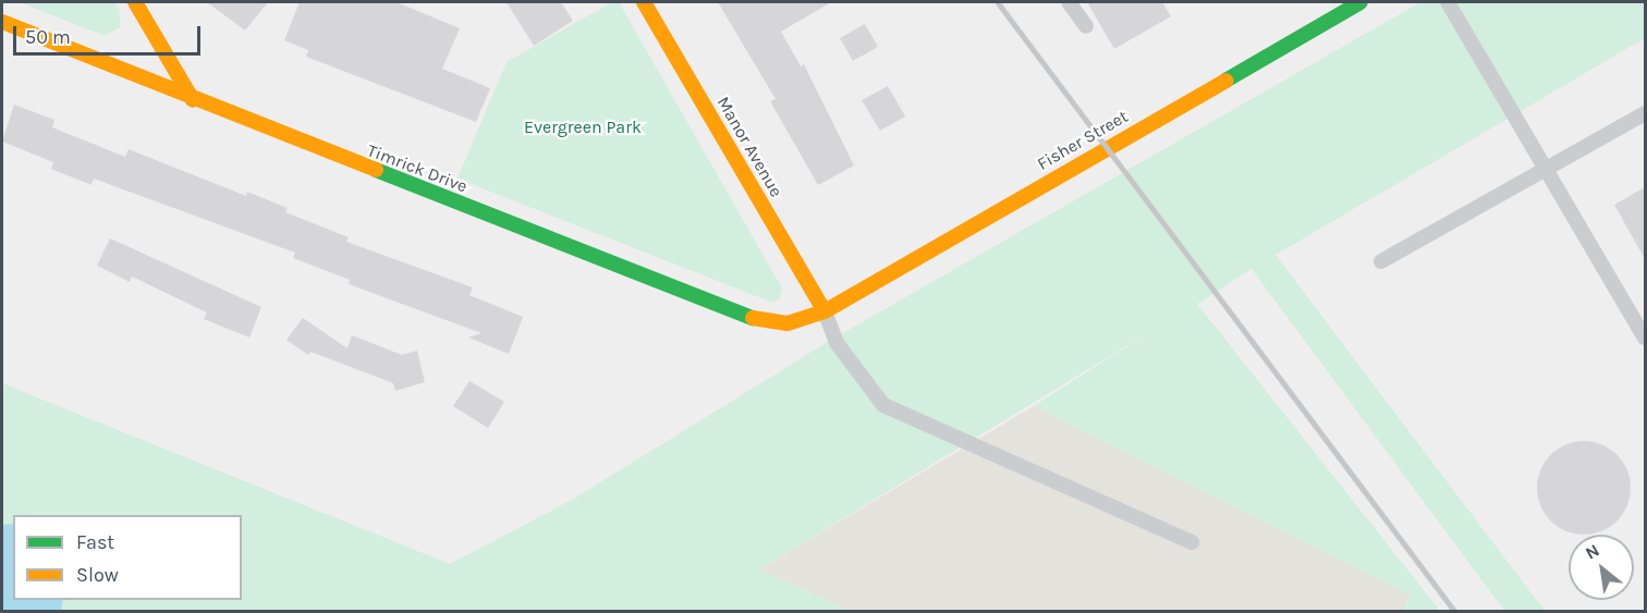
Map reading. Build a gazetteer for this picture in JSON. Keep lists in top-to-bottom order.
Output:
{
  "streets": {
    "street": ["Fisher Street", "Manor Avenue", "Timrick Drive"]
  },
  "crossings": [
    ["Fisher Street", "Manor Avenue"],
    ["Fisher Street", "Timrick Drive"],
    ["Manor Avenue", "Timrick Drive"]
  ],
  "parks": ["Evergreen Park"],
  "legend": ["Fast", "Slow"],
  "scale_bar": "50 m",
  "north": "top left"
}
